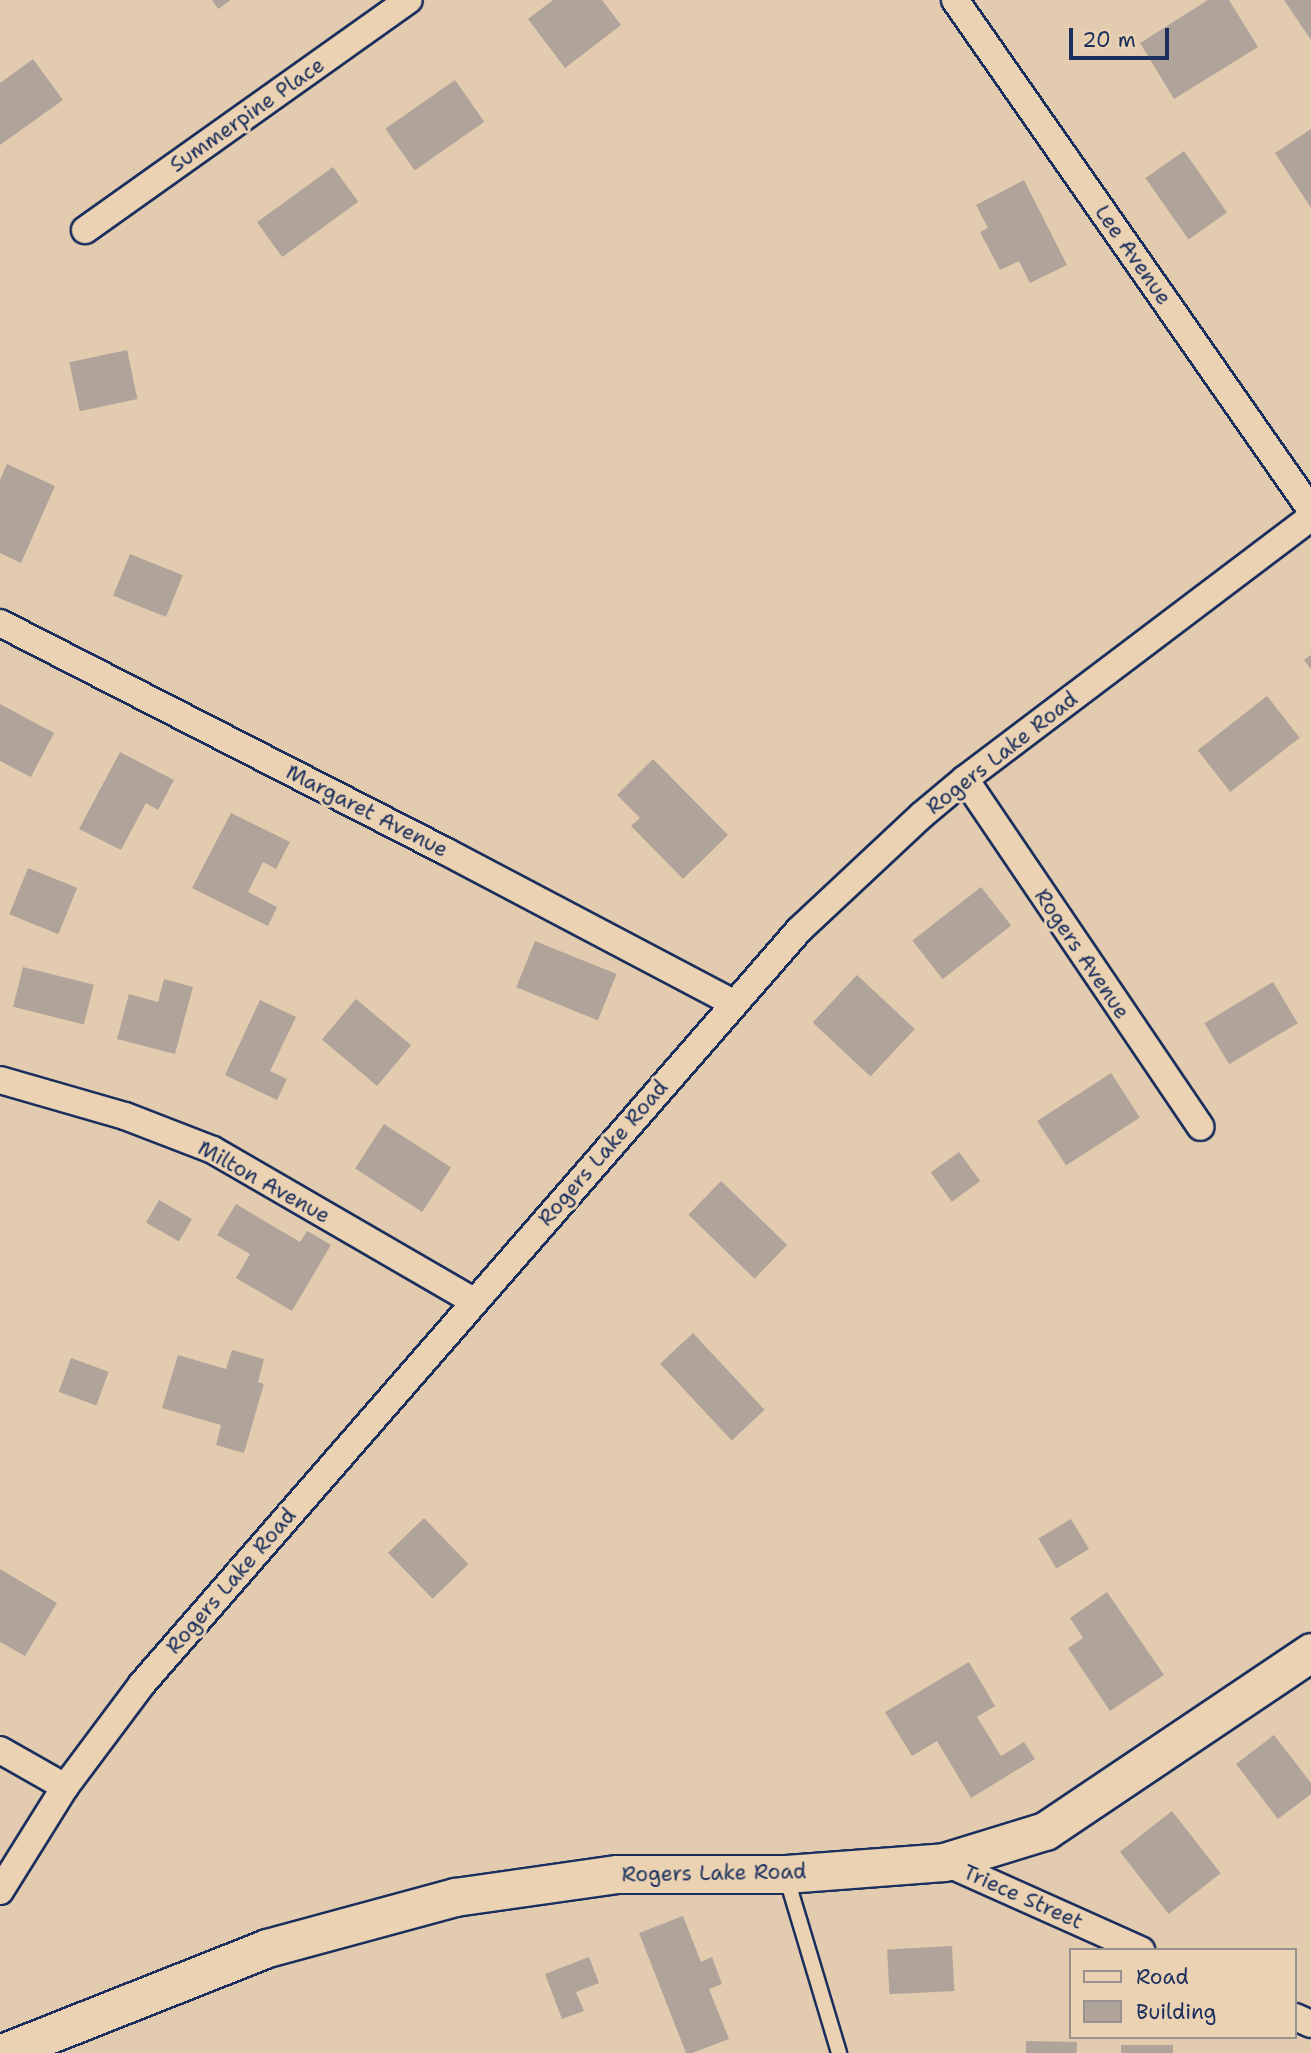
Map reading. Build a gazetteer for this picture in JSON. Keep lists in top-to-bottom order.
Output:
{
  "streets": {
    "main road": ["Rogers Lake Road"],
    "street": [
      "Summerpine Place",
      "Lee Avenue",
      "Margaret Avenue",
      "Rogers Avenue",
      "Milton Avenue",
      "Triece Street"
    ]
  },
  "crossings": [
    ["Rogers Lake Road", "Margaret Avenue"],
    ["Rogers Lake Road", "Rogers Avenue"],
    ["Rogers Lake Road", "Milton Avenue"],
    ["Rogers Lake Road", "Triece Street"]
  ],
  "legend": ["Road", "Building"],
  "scale_bar": "20 m"
}
